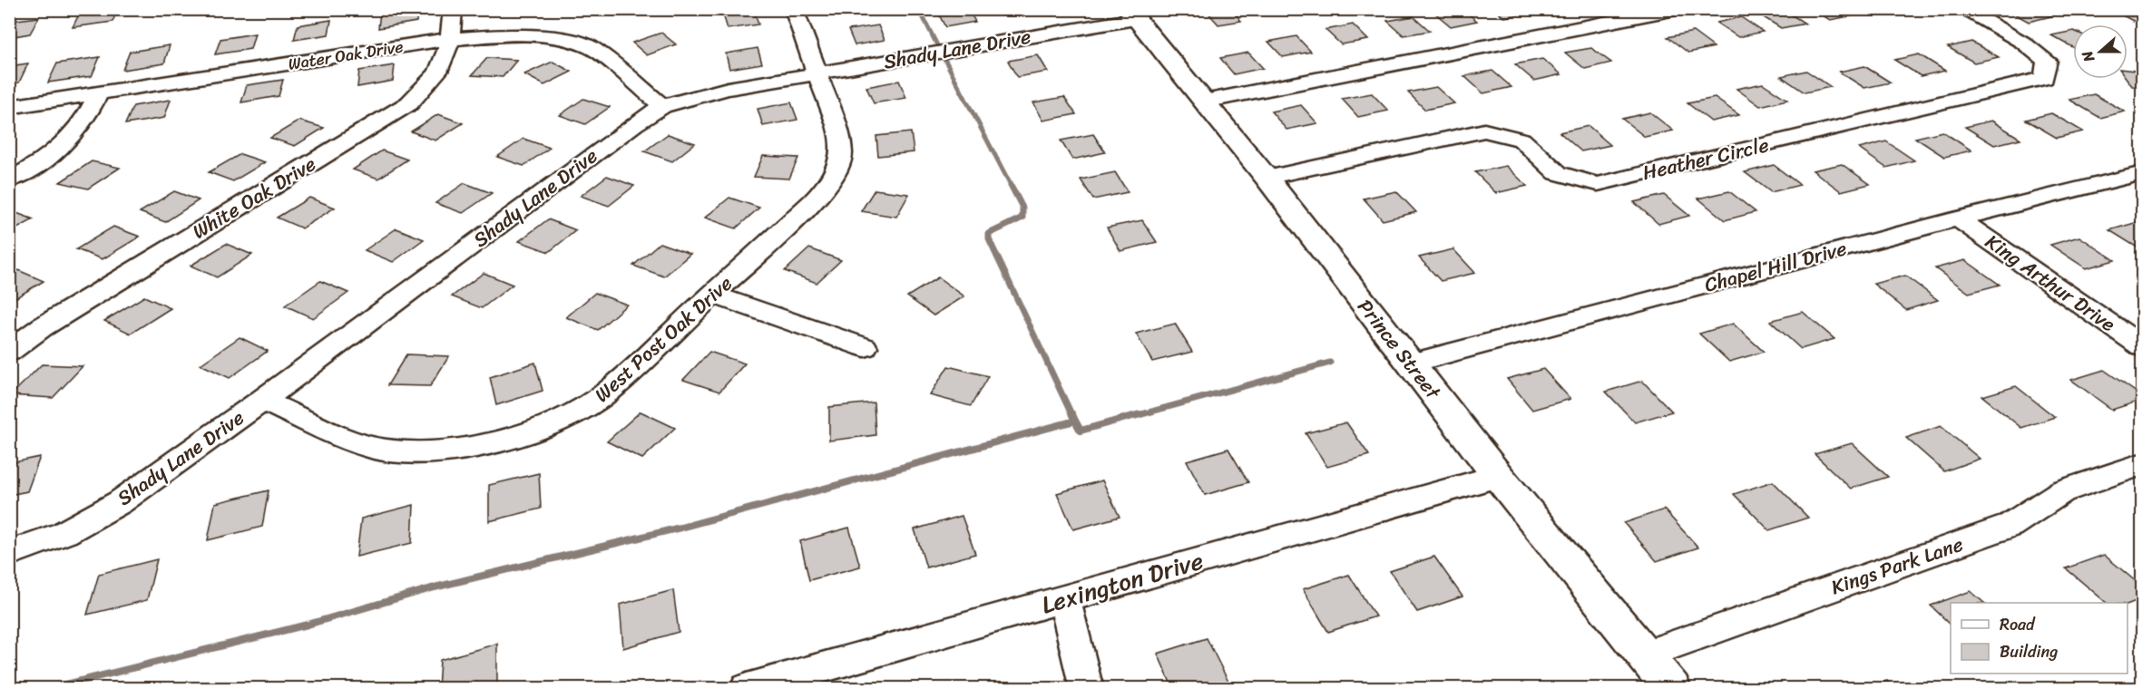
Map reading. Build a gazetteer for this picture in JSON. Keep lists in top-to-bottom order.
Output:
{
  "streets": {
    "main road": ["Prince Street"],
    "street": [
      "Shady Lane Drive",
      "Water Oak Drive",
      "Heather Circle",
      "White Oak Drive",
      "Chapel Hill Drive",
      "King Arthur Drive",
      "West Post Oak Drive",
      "Kings Park Lane",
      "Lexington Drive"
    ]
  },
  "crossings": [
    ["Shady Lane Drive", "Water Oak Drive"],
    ["Shady Lane Drive", "West Post Oak Drive"],
    ["Shady Lane Drive", "Prince Street"],
    ["Water Oak Drive", "White Oak Drive"],
    ["Heather Circle", "Prince Street"],
    ["Chapel Hill Drive", "King Arthur Drive"],
    ["Chapel Hill Drive", "Prince Street"],
    ["Prince Street", "Kings Park Lane"],
    ["Prince Street", "Lexington Drive"]
  ],
  "legend": ["Road", "Building"],
  "north": "left"
}
